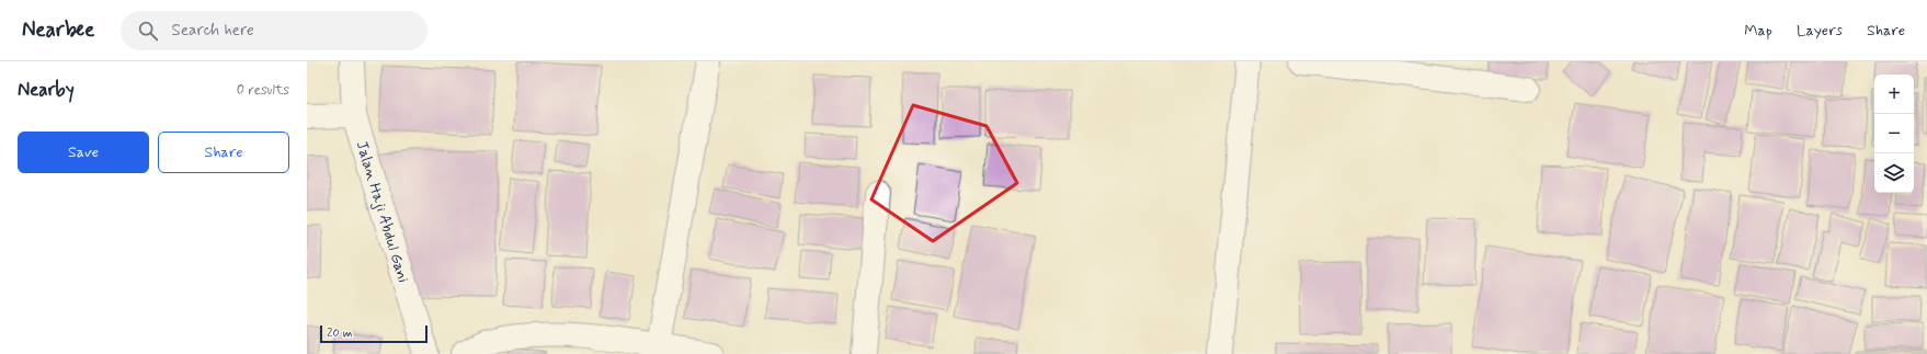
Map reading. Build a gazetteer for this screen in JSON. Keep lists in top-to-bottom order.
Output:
{
  "streets": {
    "street": ["Jalan Haji Abdul Gani"]
  },
  "scale_bar": "20 m",
  "page": {
    "header": "Nearbee",
    "search": "Search here",
    "nav": ["Map", "Layers", "Share"],
    "heading": ["Nearby", "0 results"],
    "map_buttons": ["+", "−"],
    "buttons": ["Save", "Share"],
    "scale": "20 m"
  }
}
